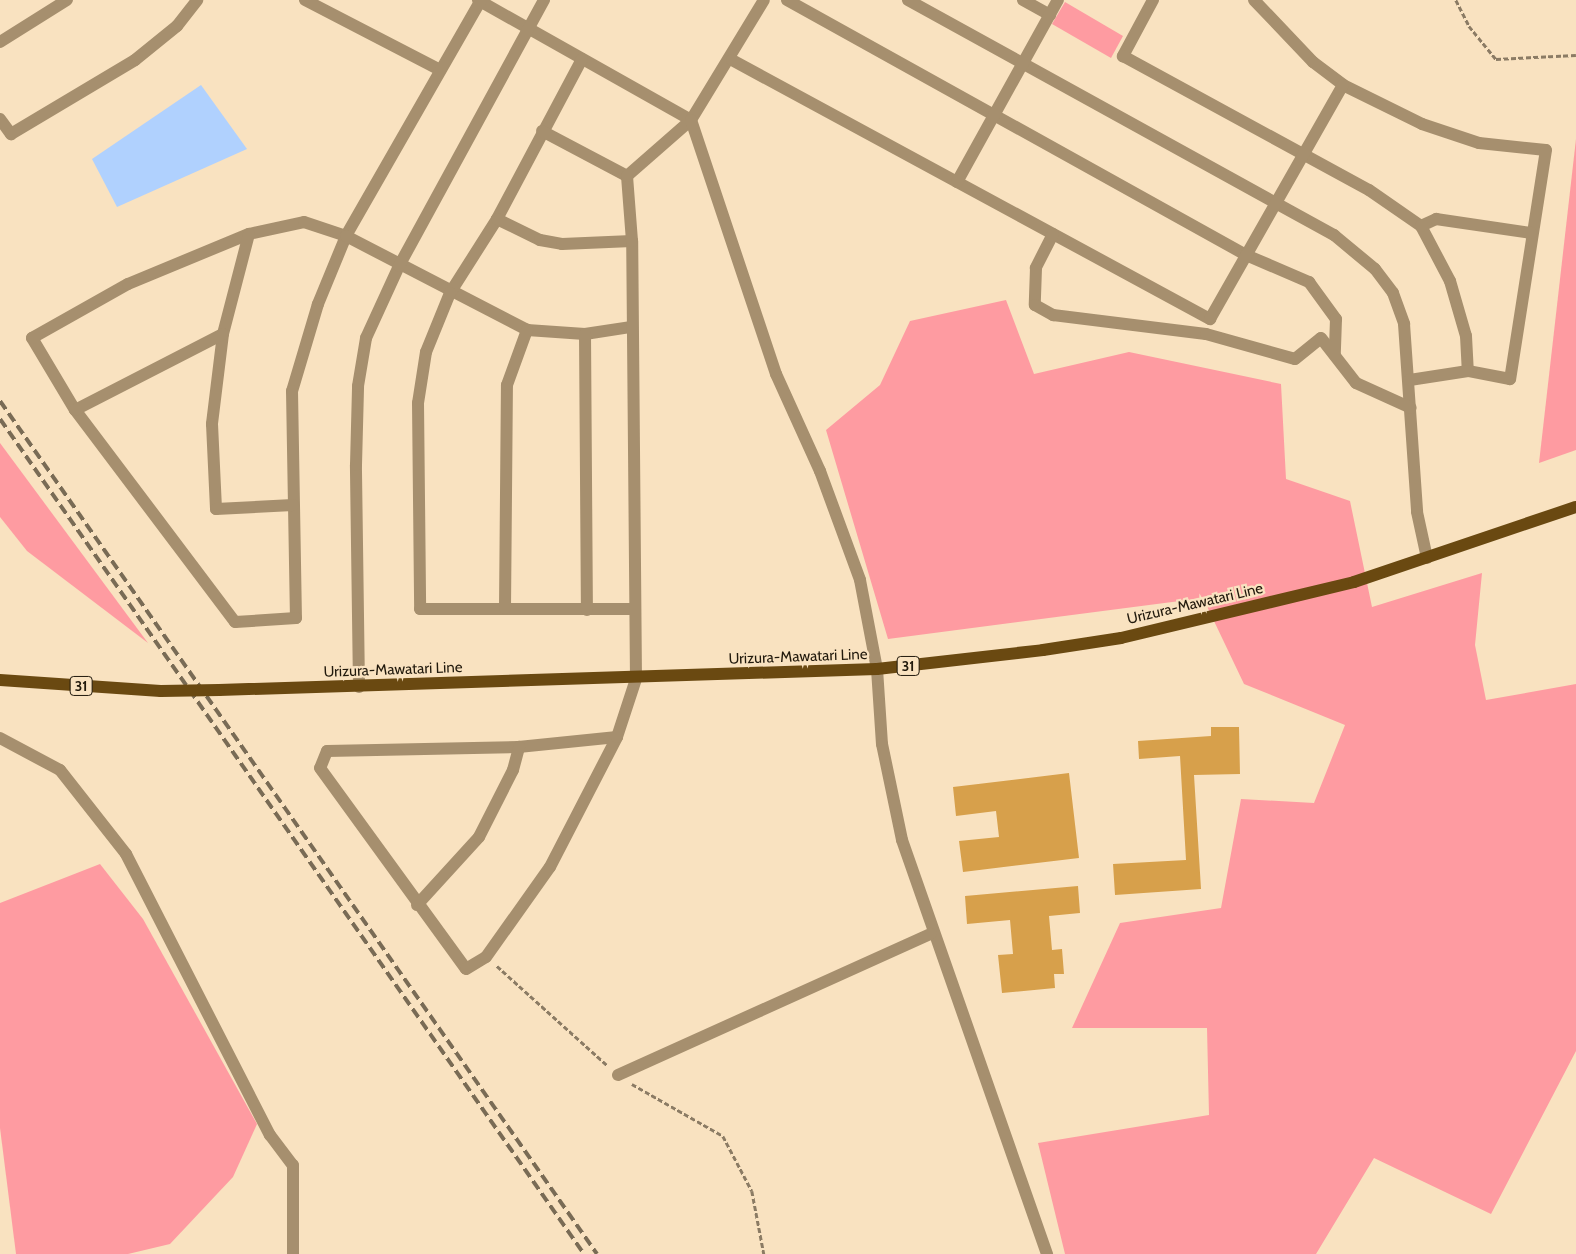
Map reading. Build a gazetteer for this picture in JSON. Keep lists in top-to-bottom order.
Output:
{
  "streets": {
    "main road": ["Urizura-Mawatari Line", "31"]
  }
}
